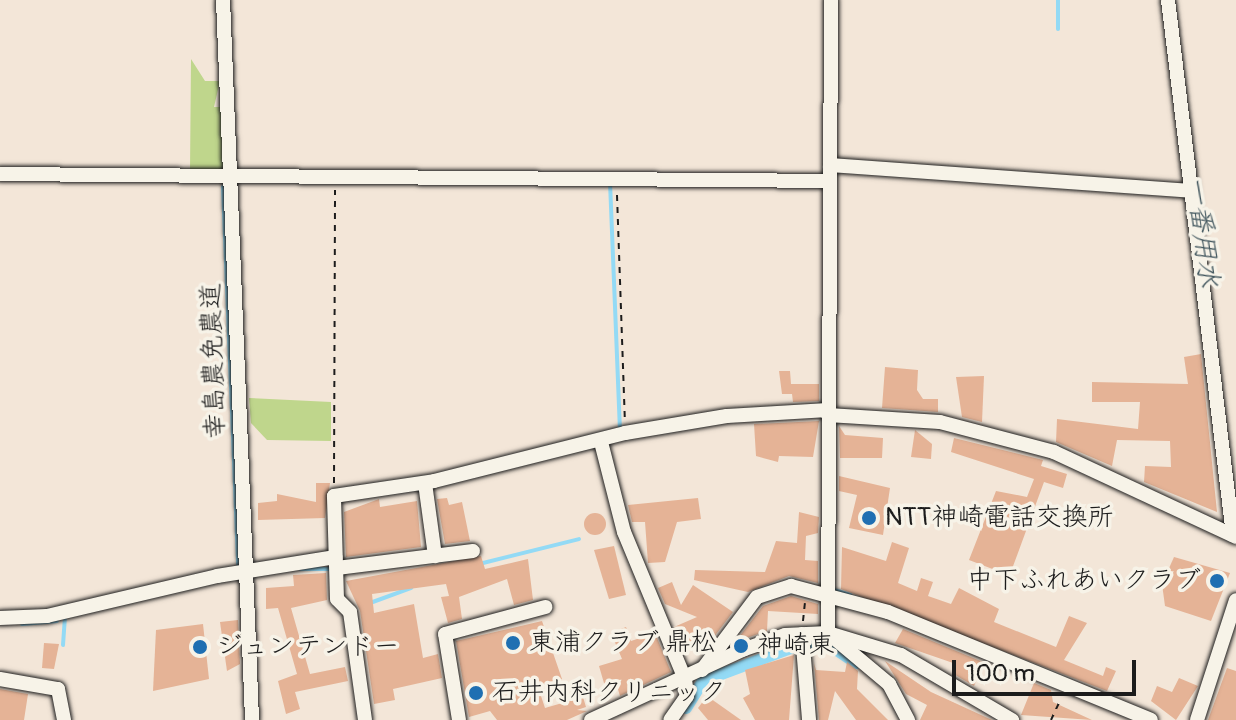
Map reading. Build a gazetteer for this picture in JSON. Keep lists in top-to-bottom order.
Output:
{
  "streets": {
    "street": ["幸島農免農道"]
  },
  "water": ["一番用水"],
  "places": [
    "NTT神崎電話交換所",
    "中下ふれあいクラブ",
    "東浦クラブ 鼎松",
    "神崎東",
    "ジュンテンドー",
    "石井内科クリニック"
  ],
  "scale_bar": "100 m"
}
